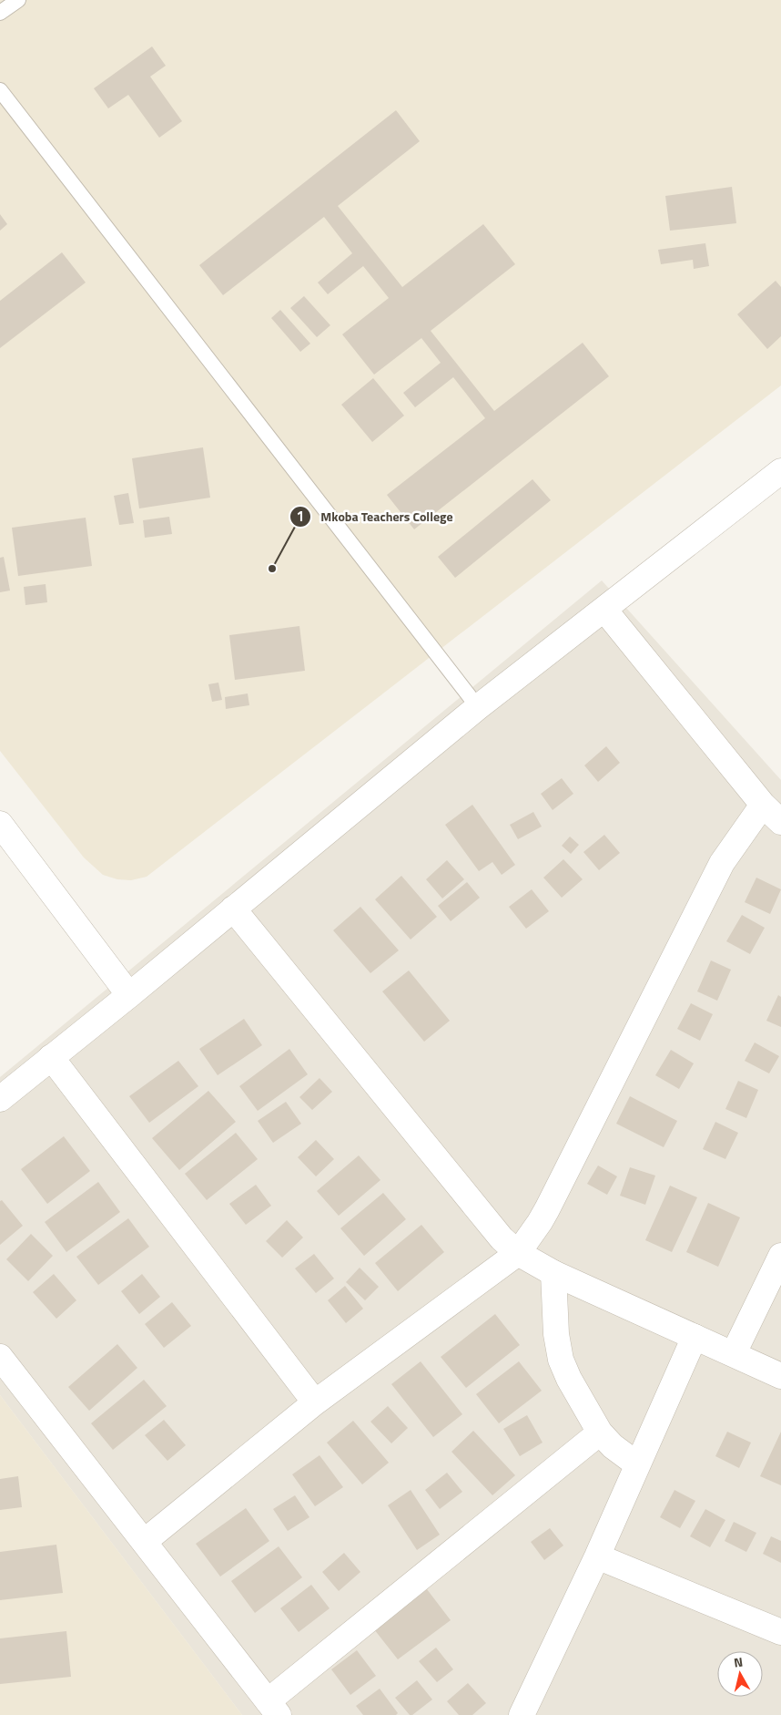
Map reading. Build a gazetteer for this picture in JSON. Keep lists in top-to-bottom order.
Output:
{
  "places": ["Mkoba Teachers College"],
  "north": "top"
}
